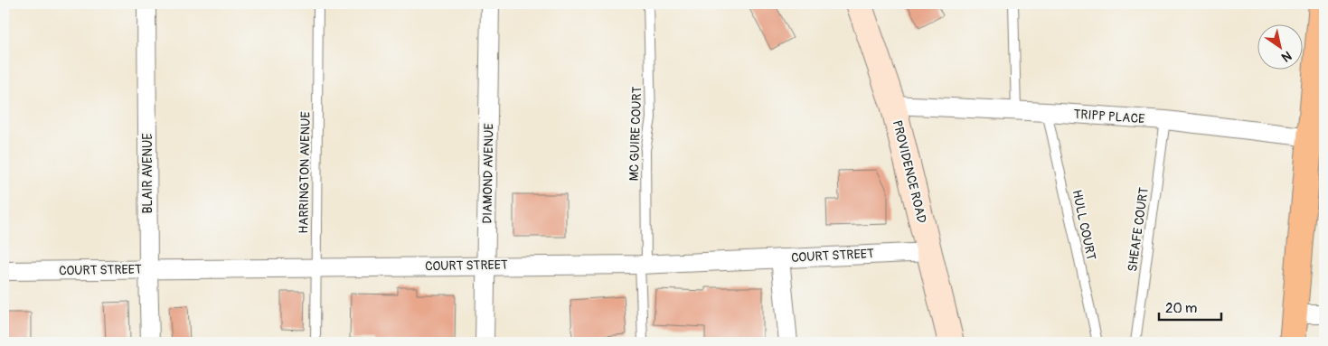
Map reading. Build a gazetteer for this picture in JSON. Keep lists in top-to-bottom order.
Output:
{
  "streets": {
    "main road": ["PROVIDENCE ROAD"],
    "street": [
      "TRIPP PLACE",
      "BLAIR AVENUE",
      "DIAMOND AVENUE",
      "COURT STREET"
    ],
    "lane": [
      "MC GUIRE COURT",
      "HARRINGTON AVENUE",
      "HULL COURT",
      "SHEAFE COURT"
    ]
  },
  "crossings": [
    ["TRIPP PLACE", "PROVIDENCE ROAD"],
    ["TRIPP PLACE", "HULL COURT"],
    ["TRIPP PLACE", "SHEAFE COURT"],
    ["MC GUIRE COURT", "COURT STREET"],
    ["PROVIDENCE ROAD", "COURT STREET"],
    ["HARRINGTON AVENUE", "COURT STREET"],
    ["BLAIR AVENUE", "COURT STREET"],
    ["DIAMOND AVENUE", "COURT STREET"]
  ],
  "scale_bar": "20 m",
  "north": "bottom right"
}
